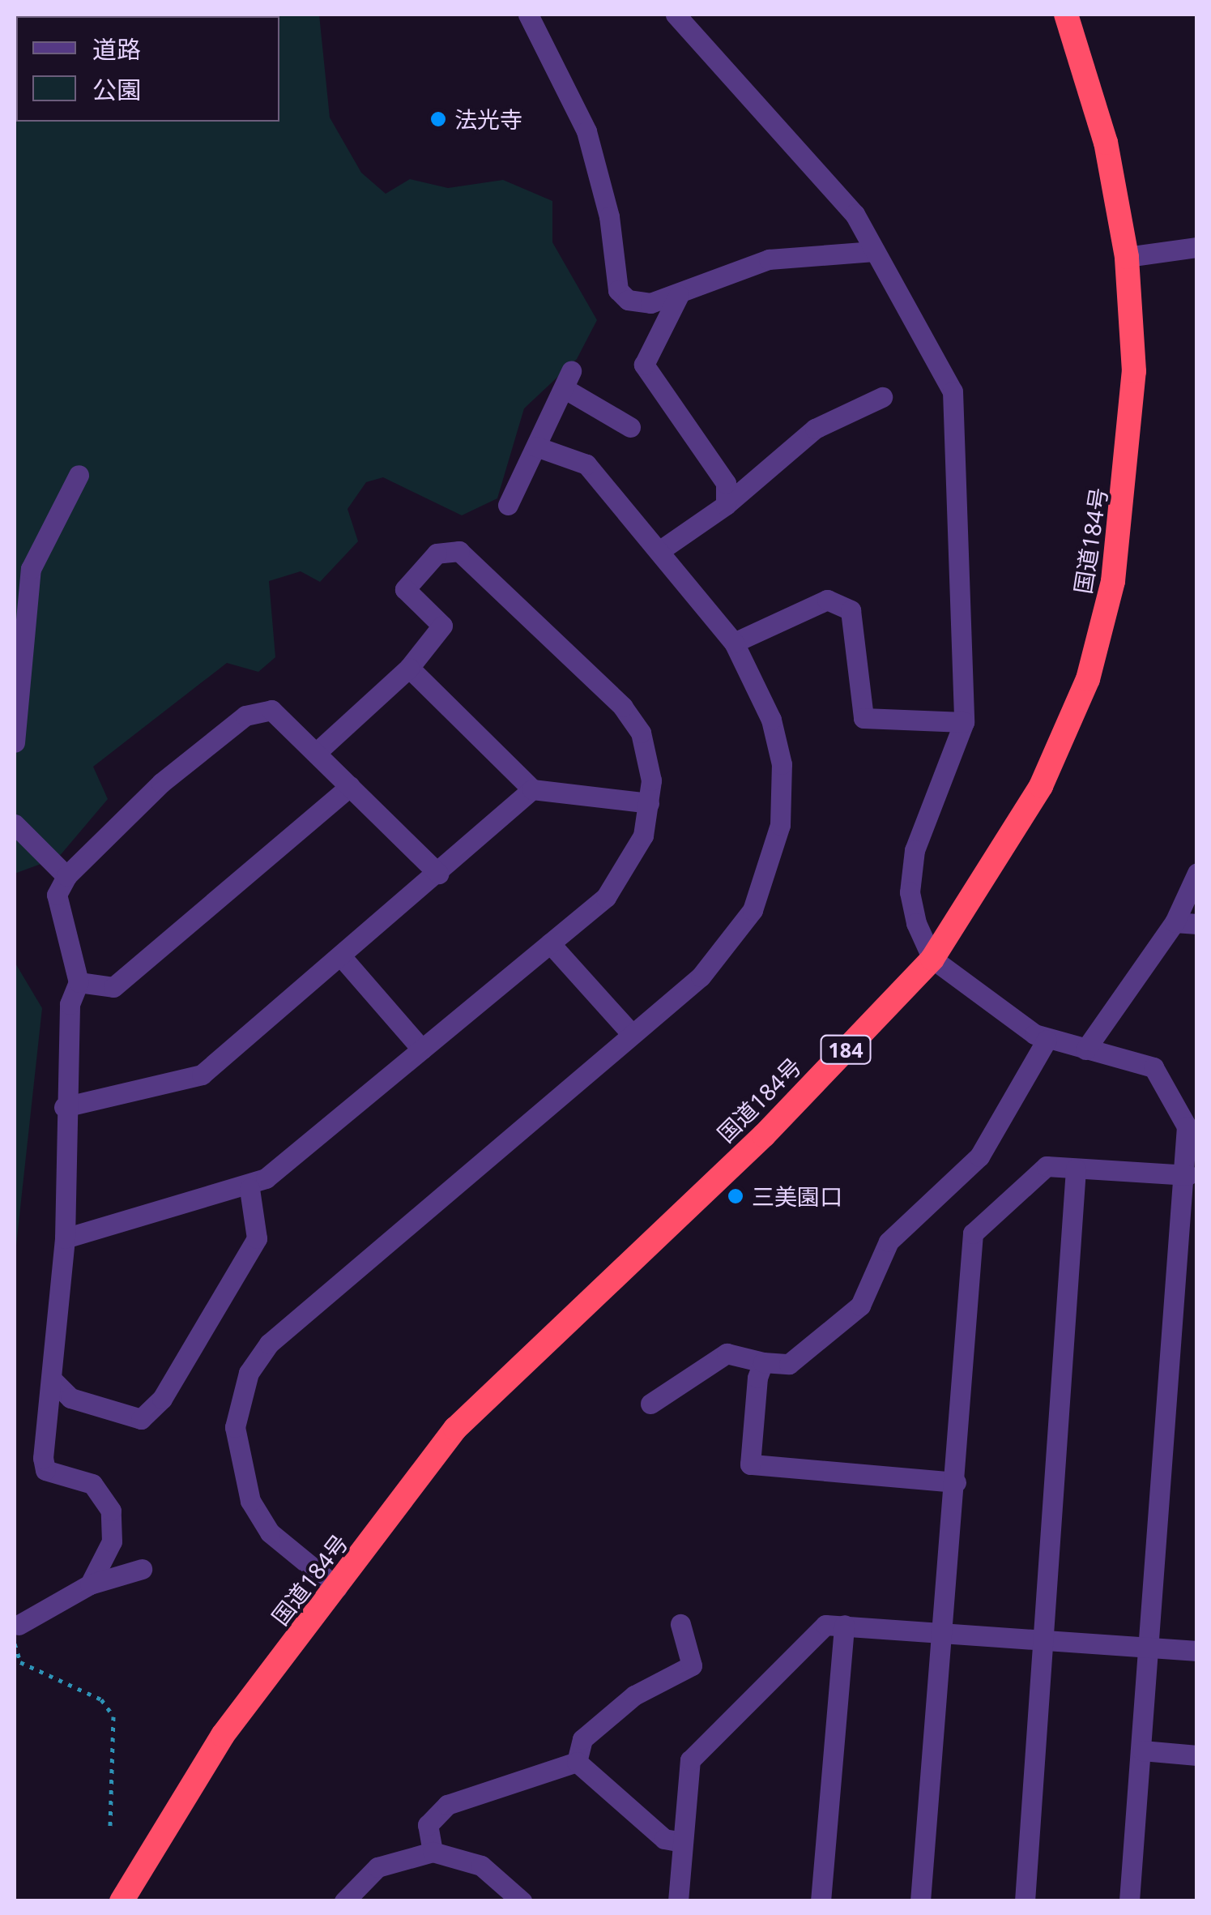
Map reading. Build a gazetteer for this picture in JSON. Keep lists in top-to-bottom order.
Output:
{
  "streets": {
    "highway": ["国道184号", "184"]
  },
  "places": ["法光寺", "三美園口"],
  "legend": ["道路", "公園"]
}
